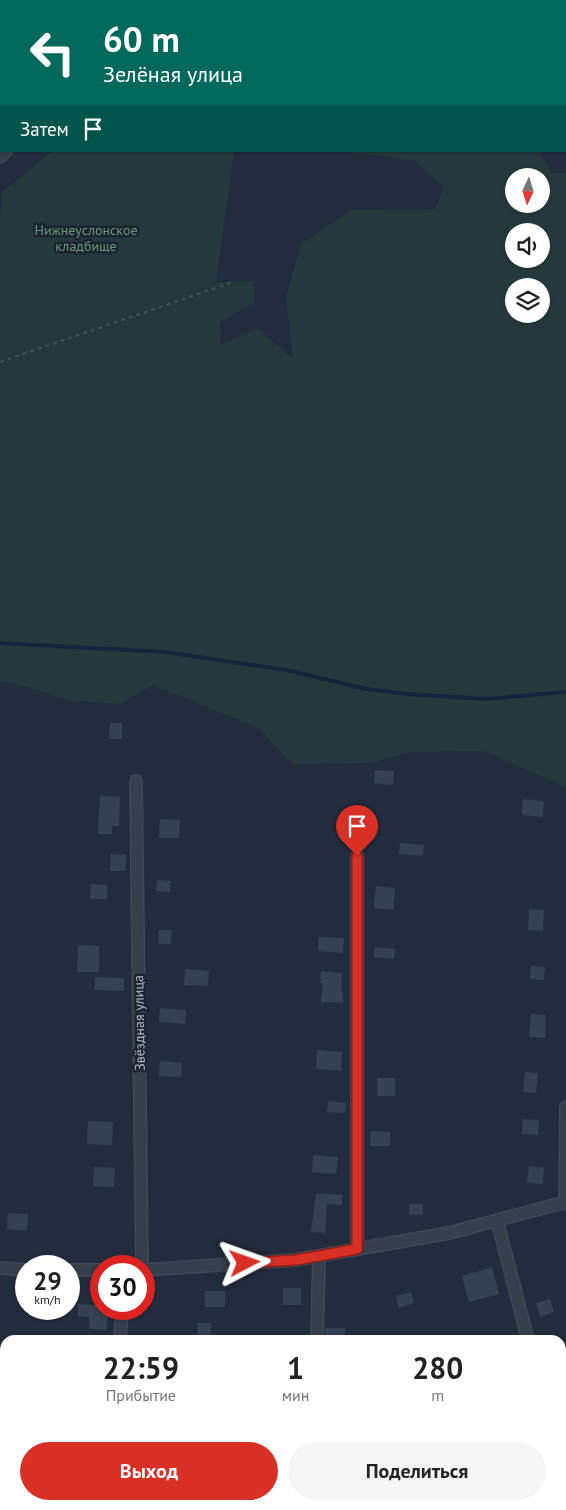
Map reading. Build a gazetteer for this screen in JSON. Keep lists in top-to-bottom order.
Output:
{
  "streets": {
    "street": ["Звёздная улица"]
  },
  "parks": ["Нижнеуслонское кладбище"],
  "north": "bottom",
  "page": {
    "turn": ["60 m", "Зелёная улица"],
    "then": "Затем",
    "speed": "29 km/h",
    "limit": "30",
    "eta": [
      "22:59",
      "Прибытие",
      "1",
      "мин",
      "280",
      "m"
    ],
    "buttons": ["Выход", "Поделиться"]
  }
}
